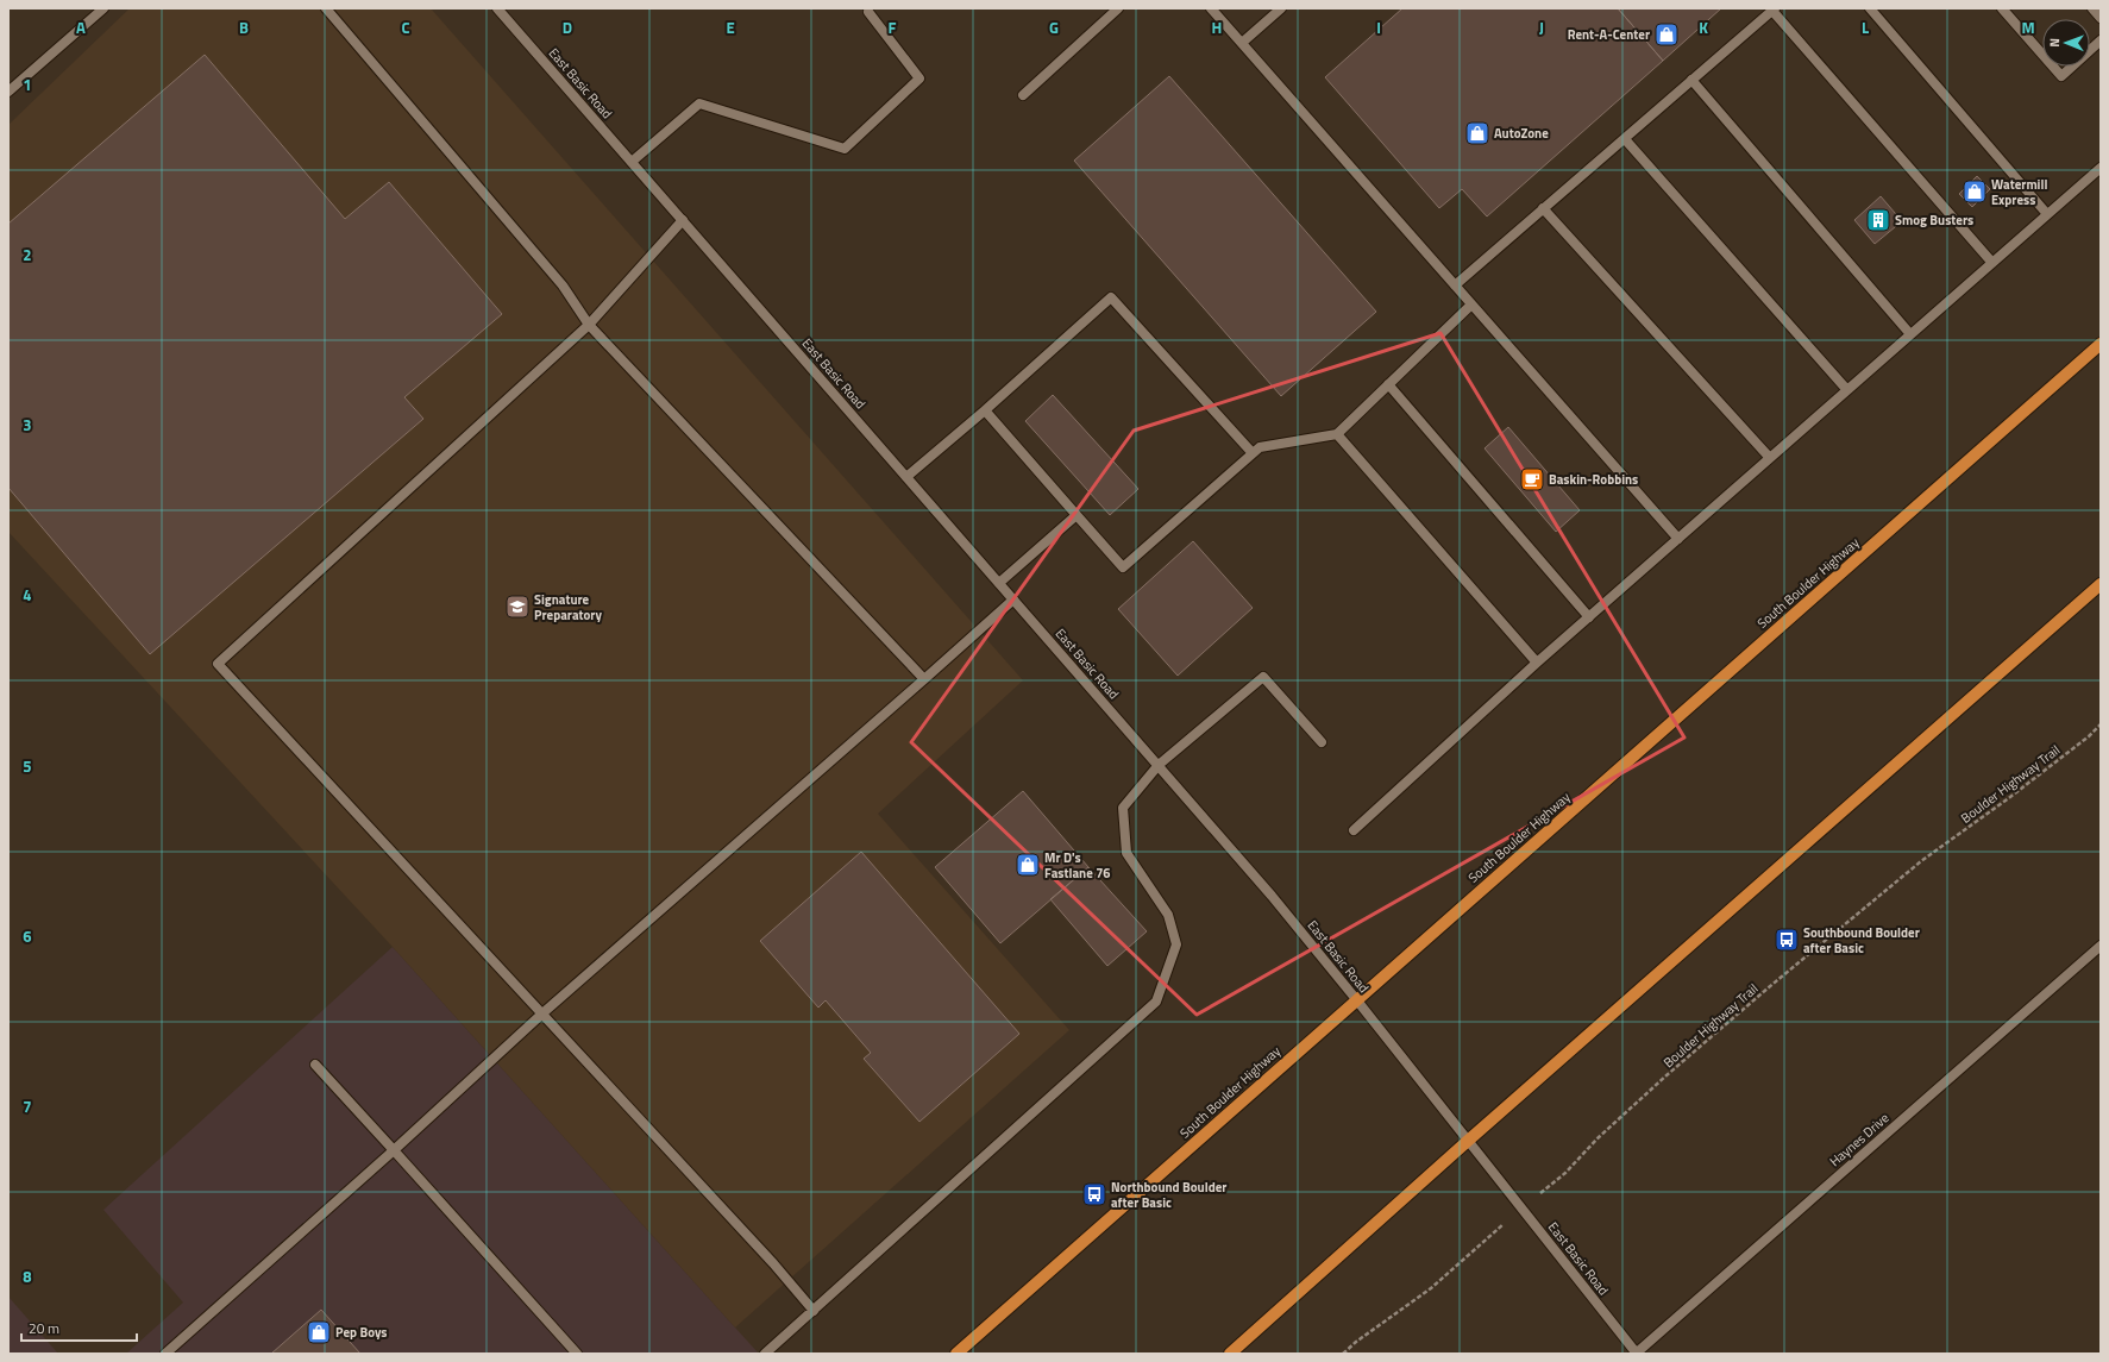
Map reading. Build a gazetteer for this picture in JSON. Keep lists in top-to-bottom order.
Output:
{
  "streets": {
    "main road": ["South Boulder Highway"],
    "street": ["East Basic Road", "Haynes Drive"],
    "path": ["Boulder Highway Trail"]
  },
  "crossings": [
    ["East Basic Road", "South Boulder Highway"],
    ["East Basic Road", "Boulder Highway Trail"],
    ["East Basic Road", "Haynes Drive"]
  ],
  "places": {
    "shop": [
      "Rent-A-Center",
      "AutoZone",
      "Watermill Express",
      "Mr D's Fastlane 76",
      "Pep Boys"
    ],
    "building": ["Smog Busters"],
    "cafe": ["Baskin-Robbins"],
    "school or university": ["Signature Preparatory"],
    "bus stop": ["Southbound Boulder after Basic", "Northbound Boulder after Basic"]
  },
  "scale_bar": "20 m",
  "north": "left",
  "grid": {
    "columns": [
      "A",
      "B",
      "C",
      "D",
      "E",
      "F",
      "G",
      "H",
      "I",
      "J",
      "K",
      "L",
      "M"
    ],
    "rows": [
      "1",
      "2",
      "3",
      "4",
      "5",
      "6",
      "7",
      "8"
    ]
  }
}
